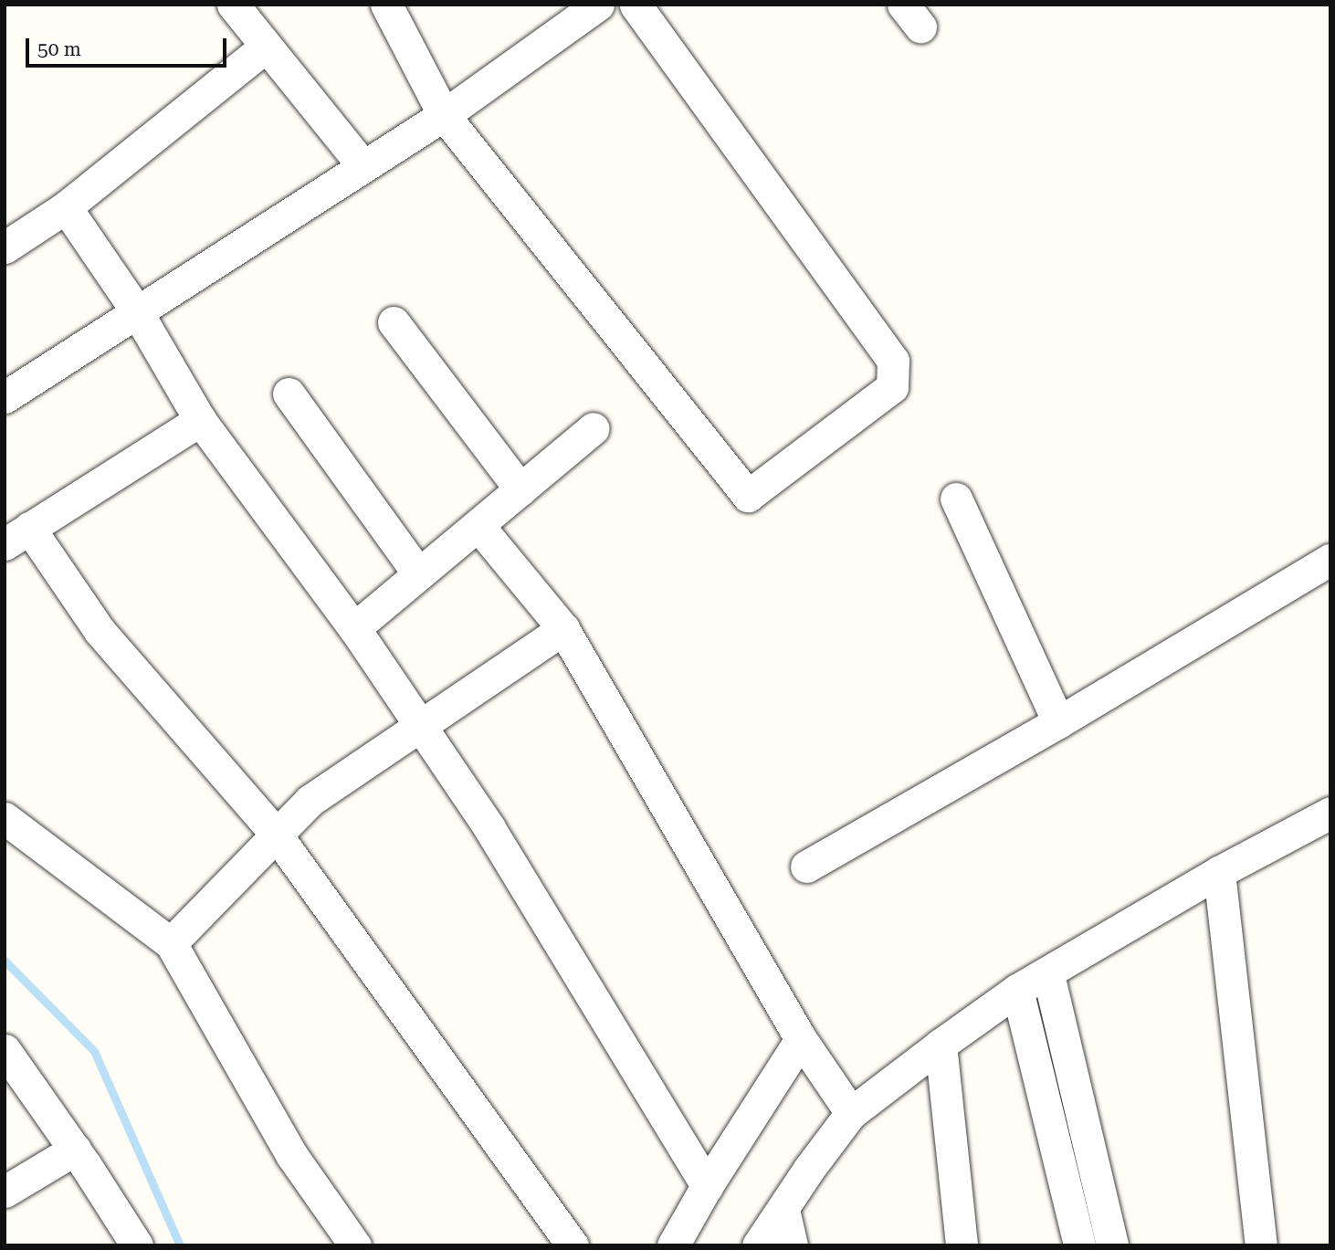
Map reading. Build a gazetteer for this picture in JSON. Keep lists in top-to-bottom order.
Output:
{
  "scale_bar": "50 m"
}
